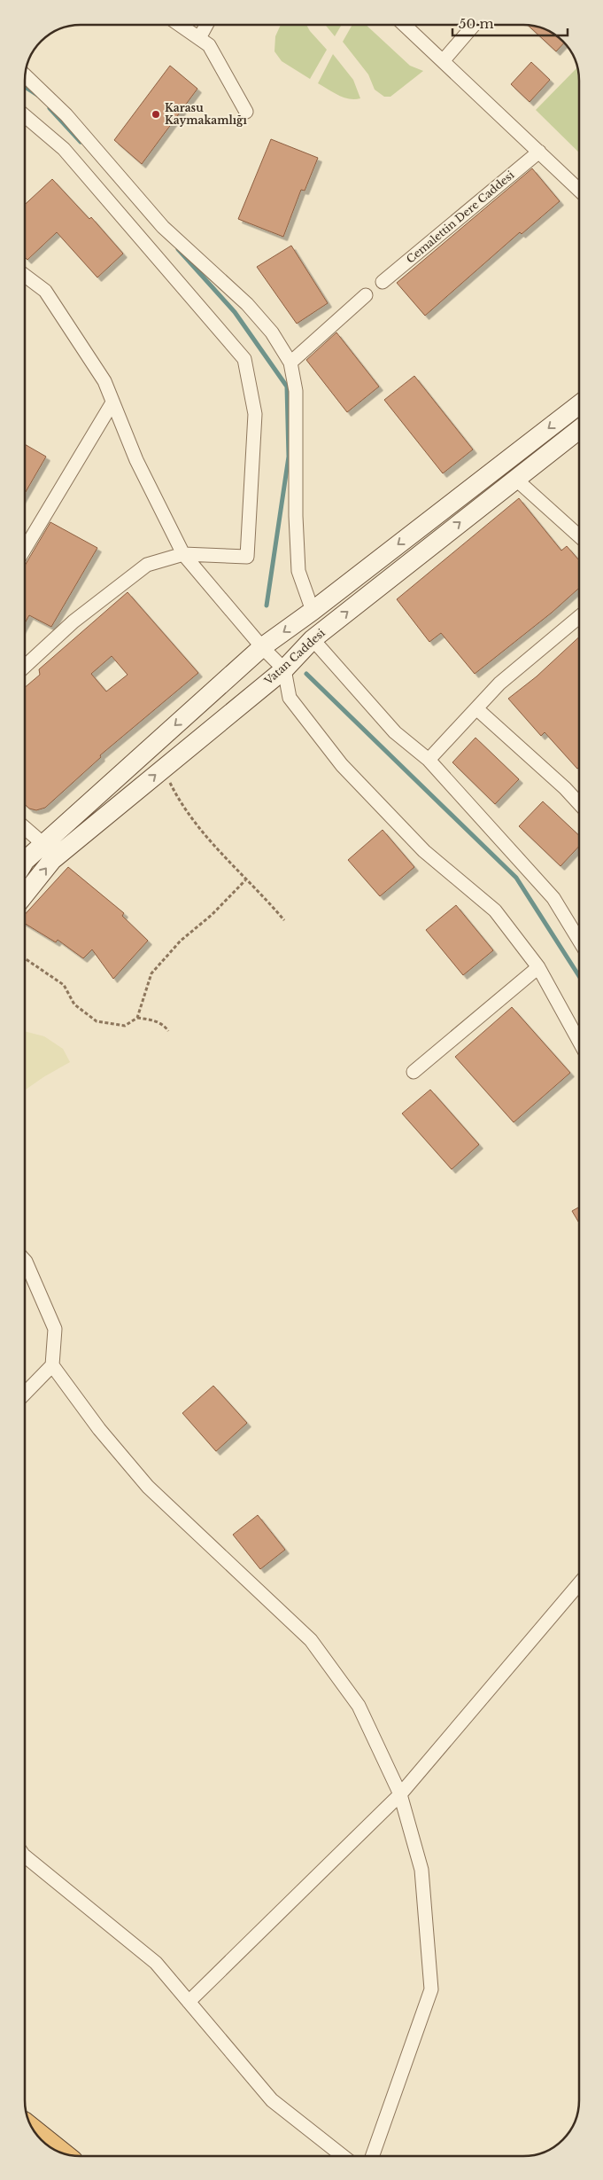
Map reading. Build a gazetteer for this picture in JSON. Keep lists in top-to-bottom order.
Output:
{
  "streets": {
    "main road": ["Vatan Caddesi"],
    "street": ["Cemalettin Dere Caddesi"]
  },
  "places": ["Karasu Kaymakamlığı"],
  "scale_bar": "50 m"
}
